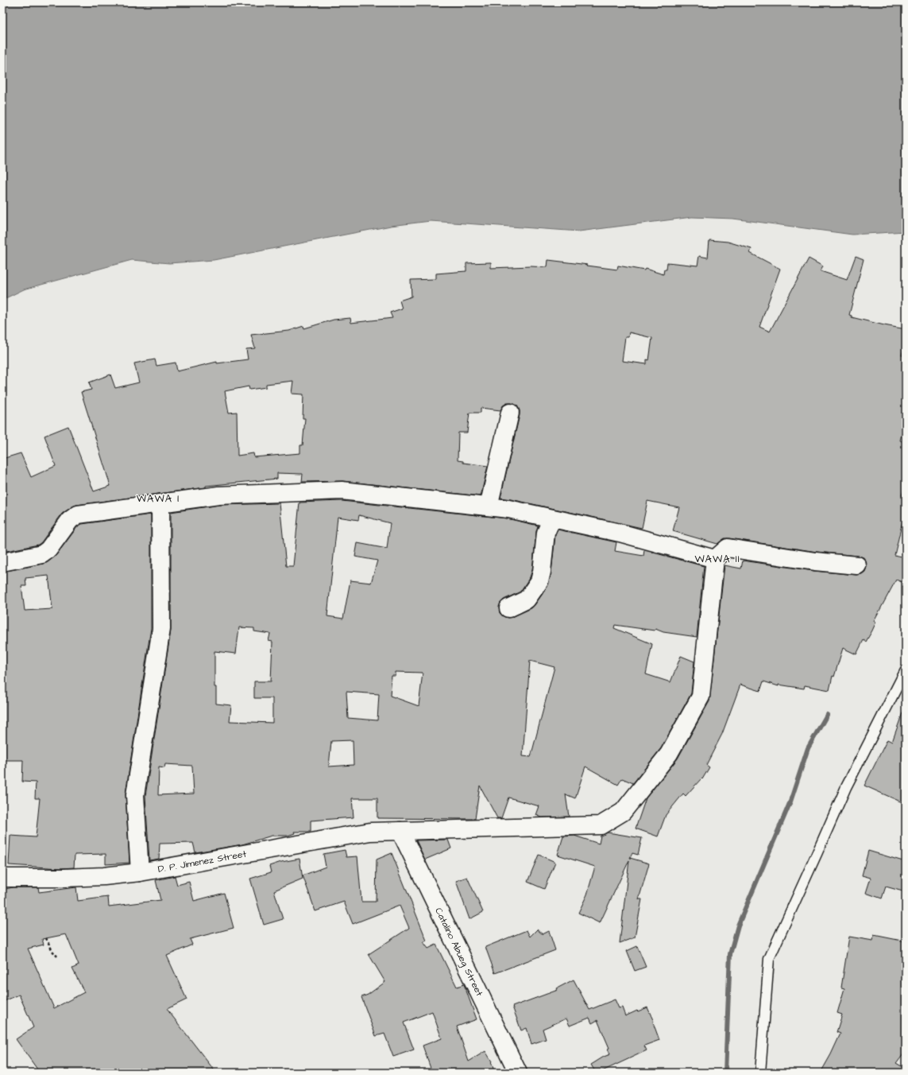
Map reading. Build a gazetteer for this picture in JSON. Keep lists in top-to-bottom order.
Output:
{
  "streets": {
    "street": ["D. P. Jimenez Street", "Catalino Abueg Street"]
  },
  "crossings": [
    ["D. P. Jimenez Street", "Catalino Abueg Street"]
  ],
  "districts": ["WAWA I", "WAWA II"]
}
